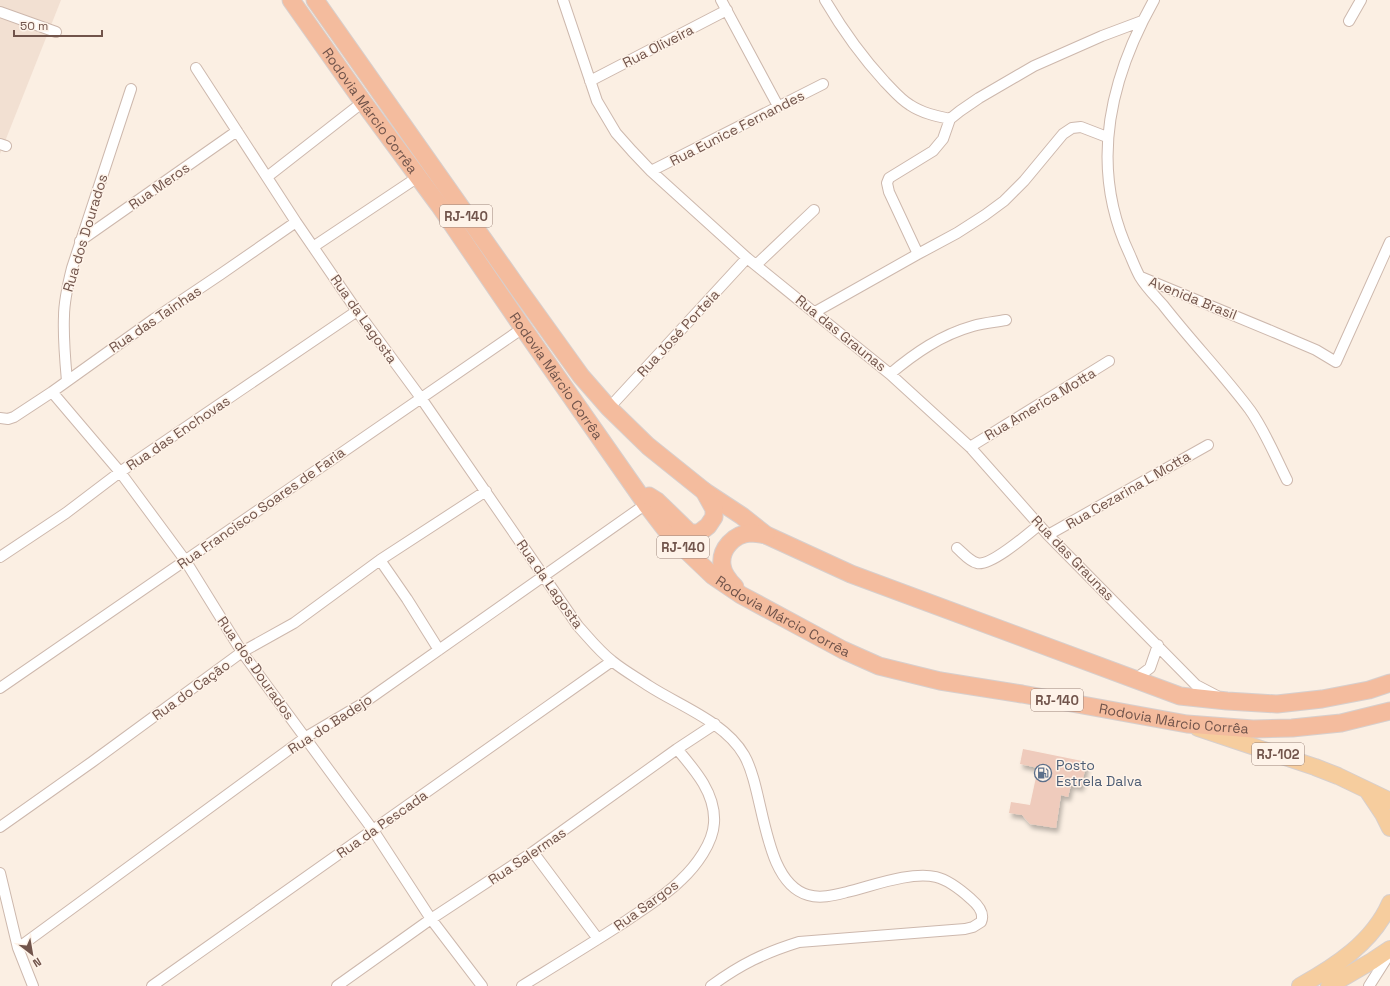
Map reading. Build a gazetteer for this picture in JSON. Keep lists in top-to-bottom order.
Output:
{
  "streets": {
    "highway": ["Rodovia Márcio Corrêa", "RJ-140"],
    "main road": ["RJ-102"],
    "street": [
      "Rua Oliveira",
      "Rua Eunice Fernandes",
      "Rua Meros",
      "Rua dos Dourados",
      "Avenida Brasil",
      "Rua das Tainhas",
      "Rua da Lagosta",
      "Rua José Porteia",
      "Rua das Graunas",
      "Rua America Motta",
      "Rua das Enchovas",
      "Rua Cezarina L Motta",
      "Rua Francisco Soares de Faria",
      "Rua do Cação",
      "Rua do Badejo",
      "Rua da Pescada",
      "Rua Salermas",
      "Rua Sargos"
    ]
  },
  "crossings": [
    ["Rua Oliveira", "Rua das Graunas"],
    ["Rodovia Márcio Corrêa", "Rua José Porteia"],
    ["Rodovia Márcio Corrêa", "Rua das Graunas"],
    ["Rodovia Márcio Corrêa", "Rua Francisco Soares de Faria"],
    ["Rodovia Márcio Corrêa", "Rua do Badejo"],
    ["Rodovia Márcio Corrêa", "RJ-102"],
    ["Rua Eunice Fernandes", "Rua das Graunas"],
    ["Rua Meros", "Rua dos Dourados"],
    ["Rua Meros", "Rua da Lagosta"],
    ["Rua dos Dourados", "Rua das Tainhas"],
    ["Rua dos Dourados", "Rua das Enchovas"],
    ["Rua dos Dourados", "Rua Francisco Soares de Faria"],
    ["Rua dos Dourados", "Rua do Cação"],
    ["Rua dos Dourados", "Rua do Badejo"],
    ["Rua dos Dourados", "Rua da Pescada"],
    ["Rua dos Dourados", "Rua Salermas"],
    ["Rua das Tainhas", "Rua da Lagosta"],
    ["Rua da Lagosta", "Rua das Enchovas"],
    ["Rua da Lagosta", "Rua Francisco Soares de Faria"],
    ["Rua da Lagosta", "Rua do Cação"],
    ["Rua da Lagosta", "Rua do Badejo"],
    ["Rua da Lagosta", "Rua da Pescada"],
    ["Rua da Lagosta", "Rua Salermas"],
    ["Rua José Porteia", "Rua das Graunas"],
    ["Rua das Graunas", "Rua America Motta"],
    ["Rua das Graunas", "Rua Cezarina L Motta"],
    ["Rua Salermas", "Rua Sargos"]
  ],
  "places": {
    "fuel station": ["Posto Estrela Dalva"]
  },
  "scale_bar": "50 m",
  "north": "bottom right"
}
